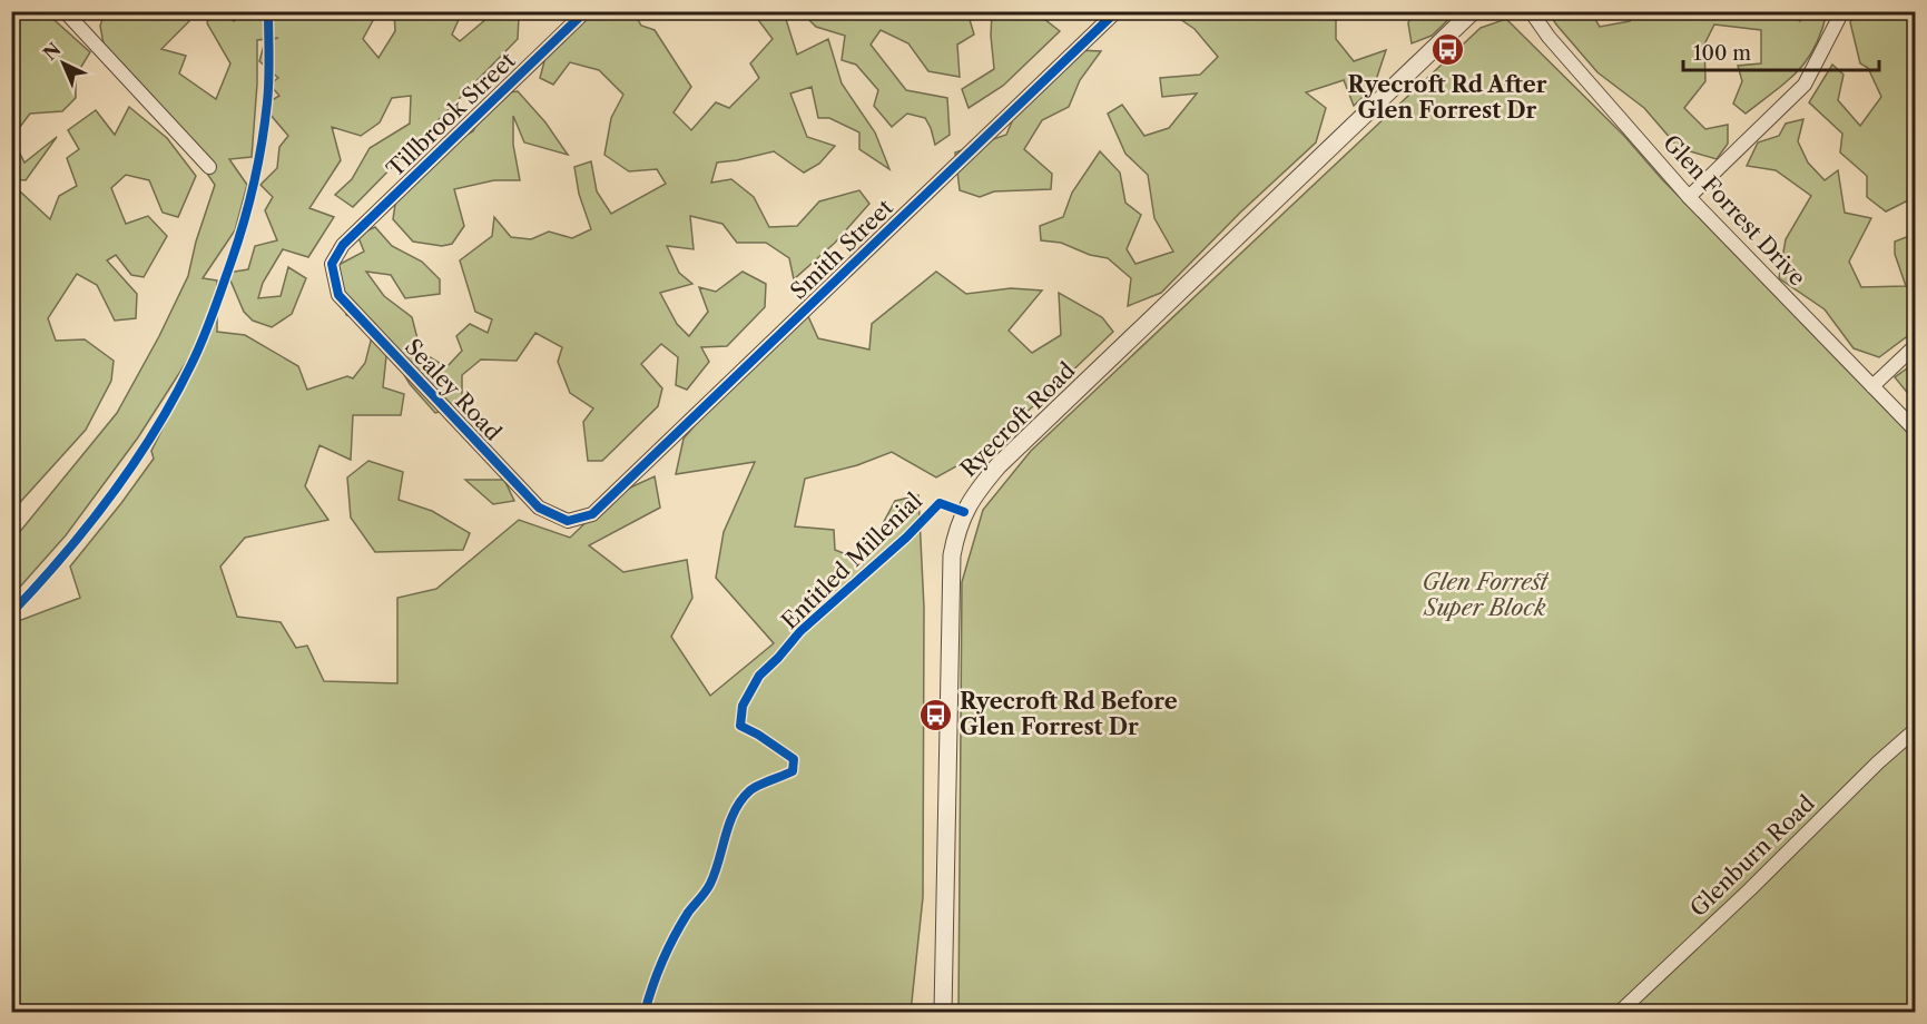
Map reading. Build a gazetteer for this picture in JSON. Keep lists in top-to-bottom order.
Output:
{
  "streets": {
    "street": [
      "Tillbrook Street",
      "Glen Forrest Drive",
      "Smith Street",
      "Sealey Road",
      "Ryecroft Road",
      "Glenburn Road"
    ],
    "cycle path": ["Entitled Millenial"]
  },
  "crossings": [
    ["Tillbrook Street", "Sealey Road"],
    ["Smith Street", "Sealey Road"]
  ],
  "parks": ["Glen Forrest Super Block"],
  "places": {
    "bus stop": ["Ryecroft Rd After Glen Forrest Dr", "Ryecroft Rd Before Glen Forrest Dr"]
  },
  "scale_bar": "100 m",
  "north": "top left"
}
